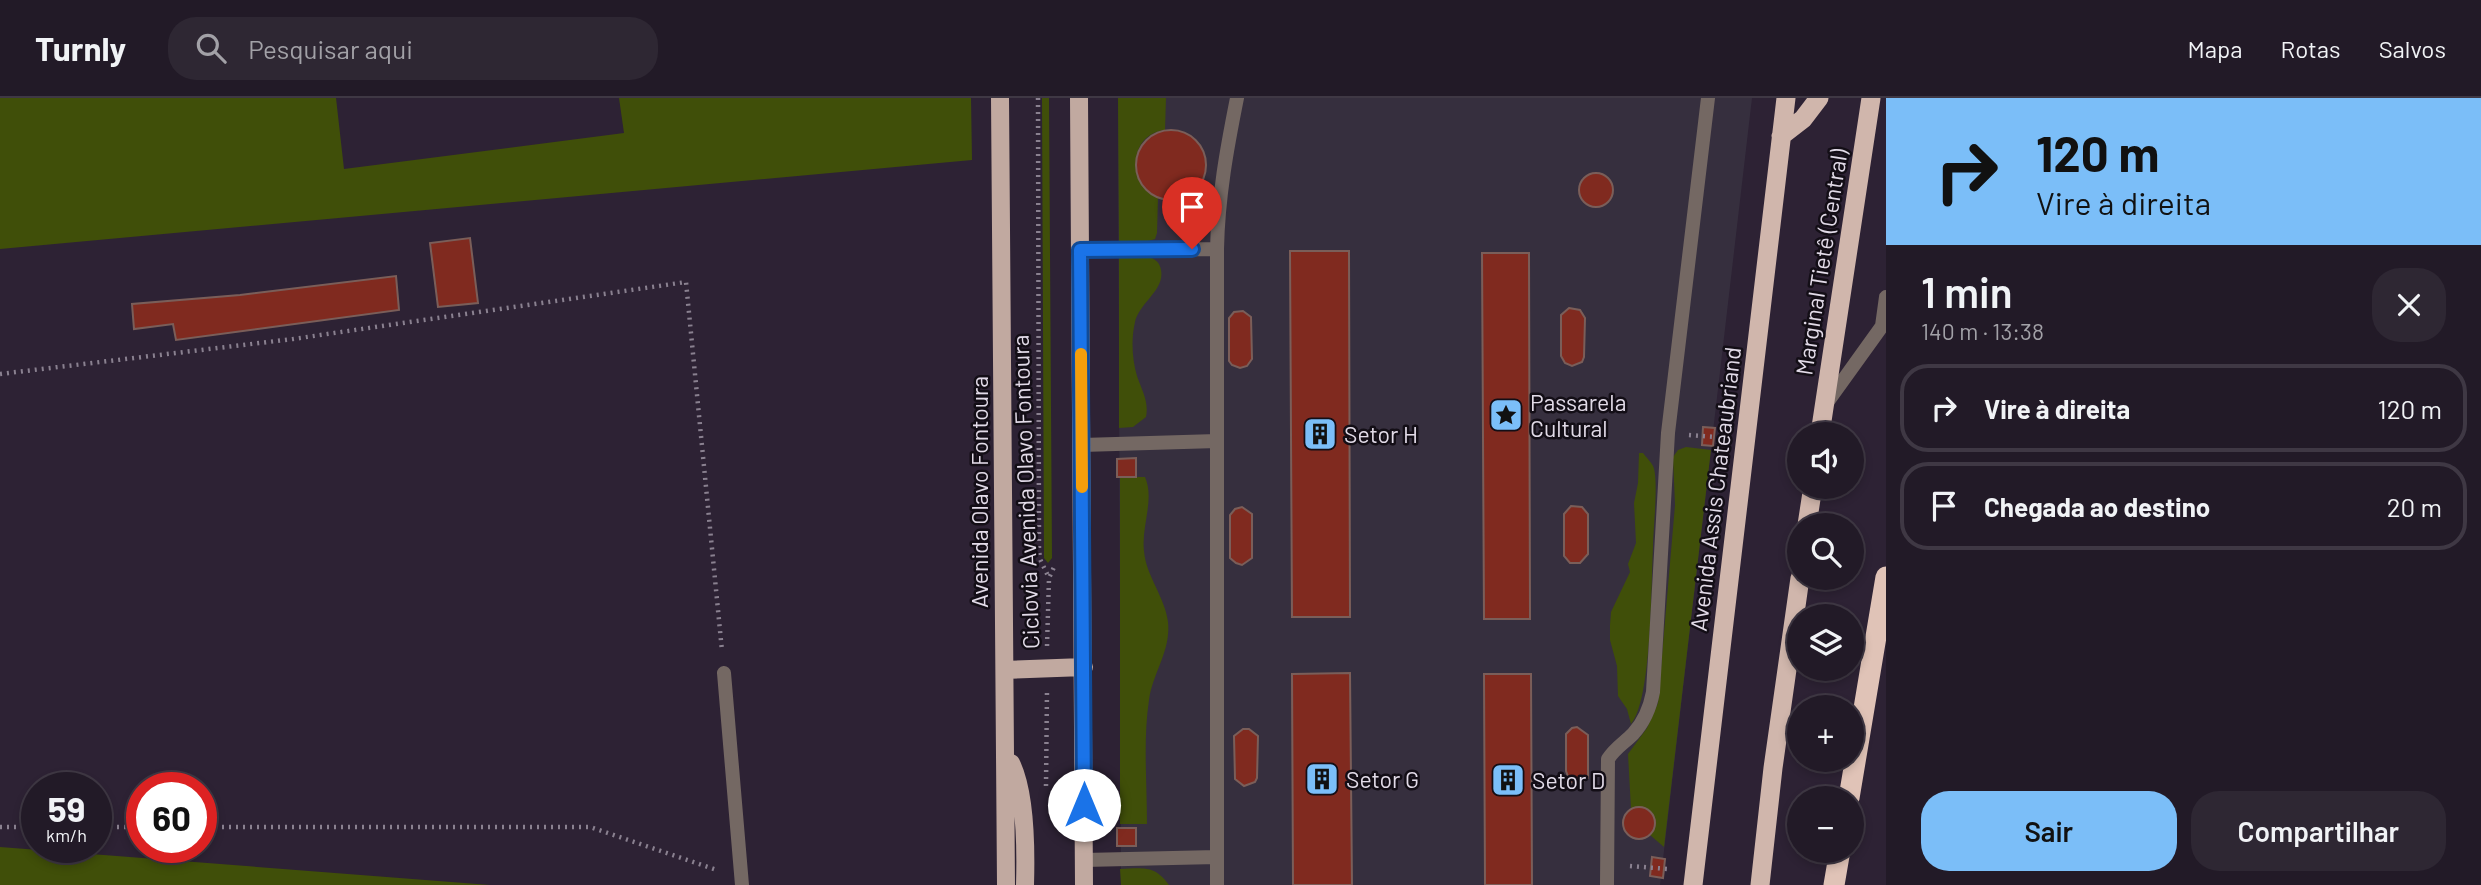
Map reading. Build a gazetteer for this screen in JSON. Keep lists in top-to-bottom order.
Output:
{
  "streets": {
    "highway": ["Marginal Tietê (Central)", "Avenida Assis Chateaubriand"],
    "main road": ["Avenida Olavo Fontoura"],
    "path": ["Ciclovia Avenida Olavo Fontoura"]
  },
  "places": {
    "place": ["Passarela Cultural"],
    "building": ["Setor H", "Setor G", "Setor D"]
  },
  "page": {
    "header": "Turnly",
    "search": "Pesquisar aqui",
    "nav": ["Mapa", "Rotas", "Salvos"],
    "turn": ["120 m", "Vire à direita"],
    "heading": ["1 min", "140 m · 13:38"],
    "list": [
      {
        "name": "Vire à direita",
        "value": "120 m"
      },
      {
        "name": "Chegada ao destino",
        "value": "20 m"
      }
    ],
    "map_buttons": ["+", "−"],
    "speed": "59 km/h",
    "limit": "60",
    "buttons": ["Sair", "Compartilhar"]
  }
}
